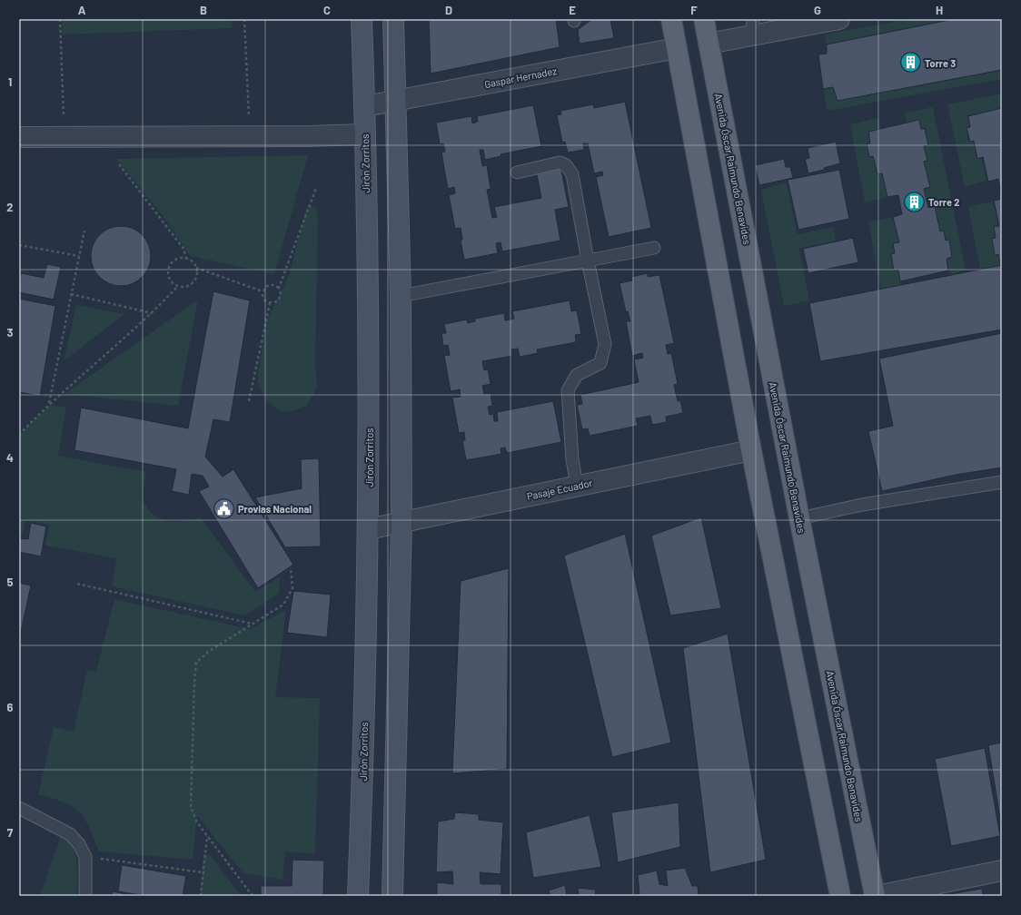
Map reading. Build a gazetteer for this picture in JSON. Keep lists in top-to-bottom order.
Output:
{
  "streets": {
    "main road": ["Jirón Zorritos", "Avenida Óscar Raimundo Benavides"],
    "street": ["Gaspar Hernadez", "Pasaje Ecuador"]
  },
  "crossings": [
    ["Gaspar Hernadez", "Jirón Zorritos"],
    ["Jirón Zorritos", "Pasaje Ecuador"]
  ],
  "places": {
    "building": ["Torre 3", "Torre 2"],
    "public building": ["Provias Nacional"]
  },
  "grid": {
    "columns": [
      "A",
      "B",
      "C",
      "D",
      "E",
      "F",
      "G",
      "H"
    ],
    "rows": [
      "1",
      "2",
      "3",
      "4",
      "5",
      "6",
      "7"
    ]
  }
}
